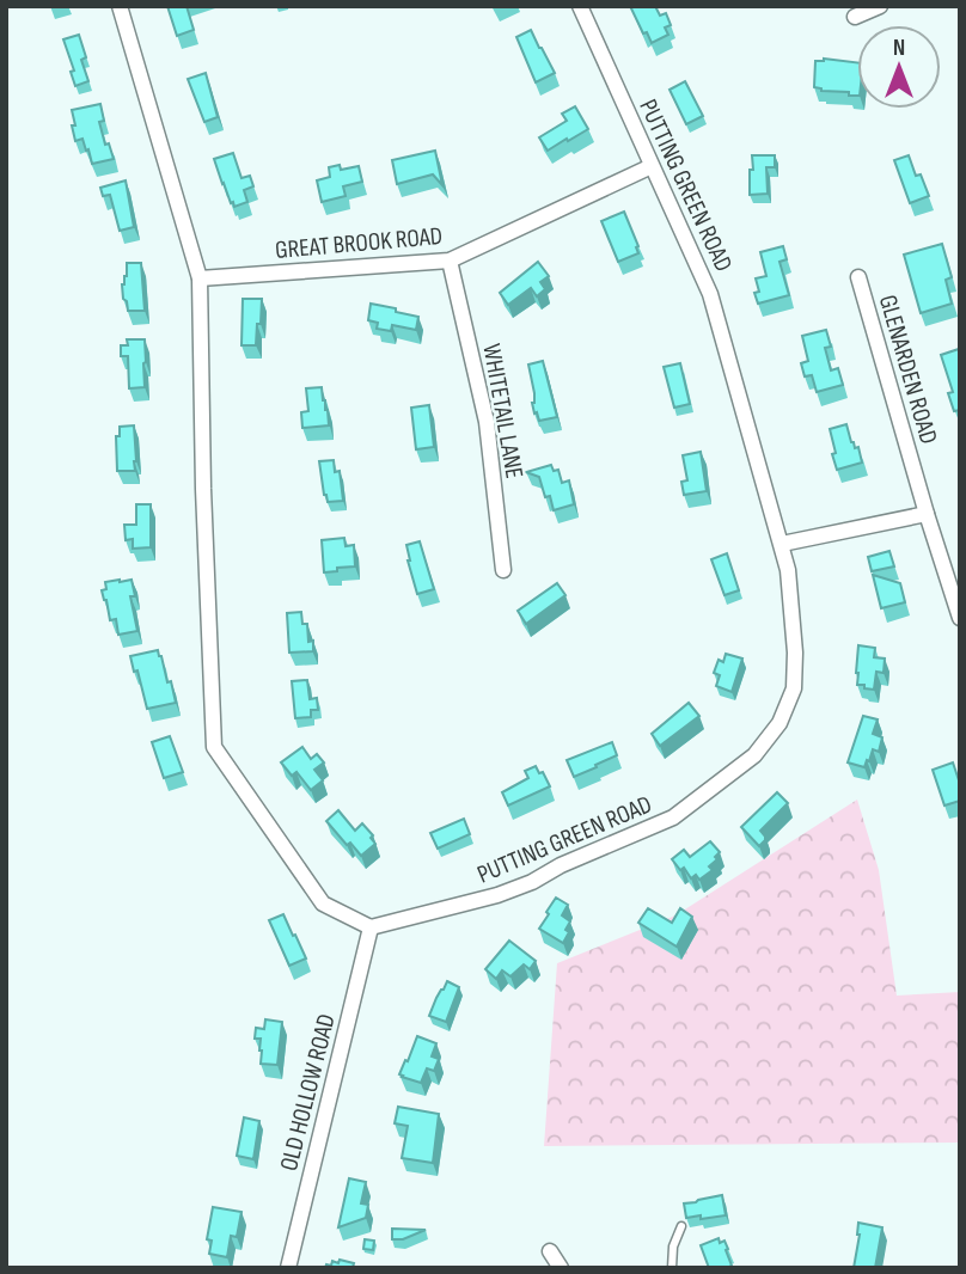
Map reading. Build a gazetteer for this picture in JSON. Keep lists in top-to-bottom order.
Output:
{
  "streets": {
    "street": [
      "PUTTING GREEN ROAD",
      "GREAT BROOK ROAD",
      "GLENARDEN ROAD",
      "WHITETAIL LANE",
      "OLD HOLLOW ROAD"
    ]
  },
  "crossings": [
    ["PUTTING GREEN ROAD", "GREAT BROOK ROAD"],
    ["PUTTING GREEN ROAD", "OLD HOLLOW ROAD"],
    ["GREAT BROOK ROAD", "WHITETAIL LANE"]
  ],
  "north": "top"
}
